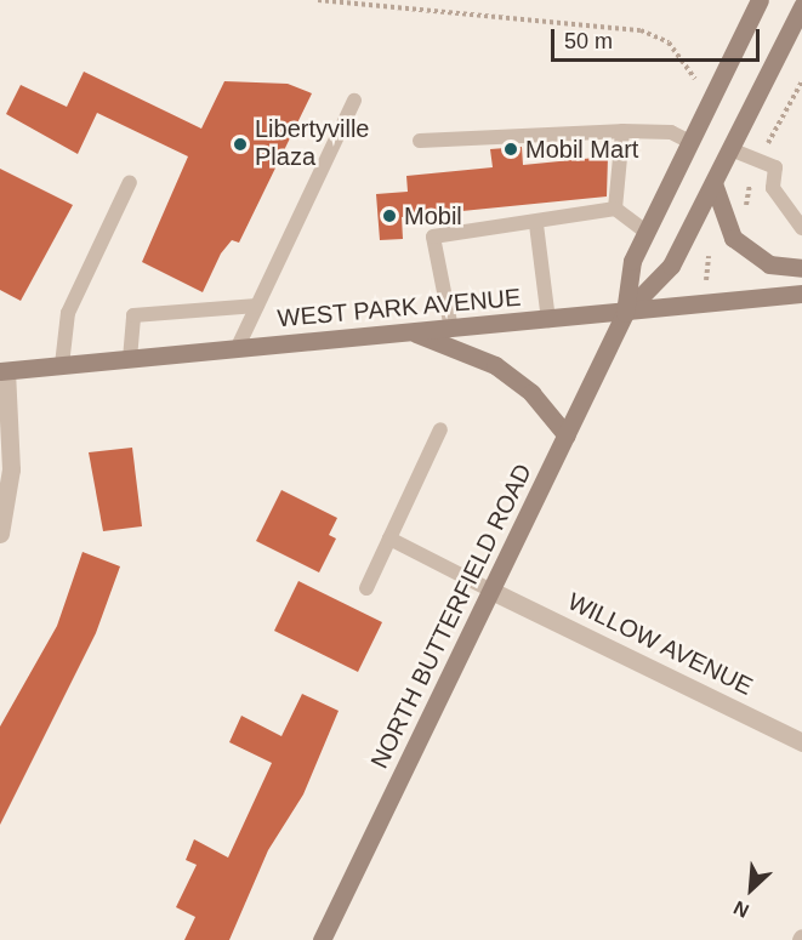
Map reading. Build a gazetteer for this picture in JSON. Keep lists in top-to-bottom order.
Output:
{
  "streets": {
    "main road": ["WEST PARK AVENUE", "NORTH BUTTERFIELD ROAD"],
    "street": ["WILLOW AVENUE"]
  },
  "crossings": [
    ["WEST PARK AVENUE", "NORTH BUTTERFIELD ROAD"],
    ["NORTH BUTTERFIELD ROAD", "WILLOW AVENUE"]
  ],
  "places": ["Libertyville Plaza", "Mobil Mart", "Mobil"],
  "scale_bar": "50 m",
  "north": "bottom left"
}
